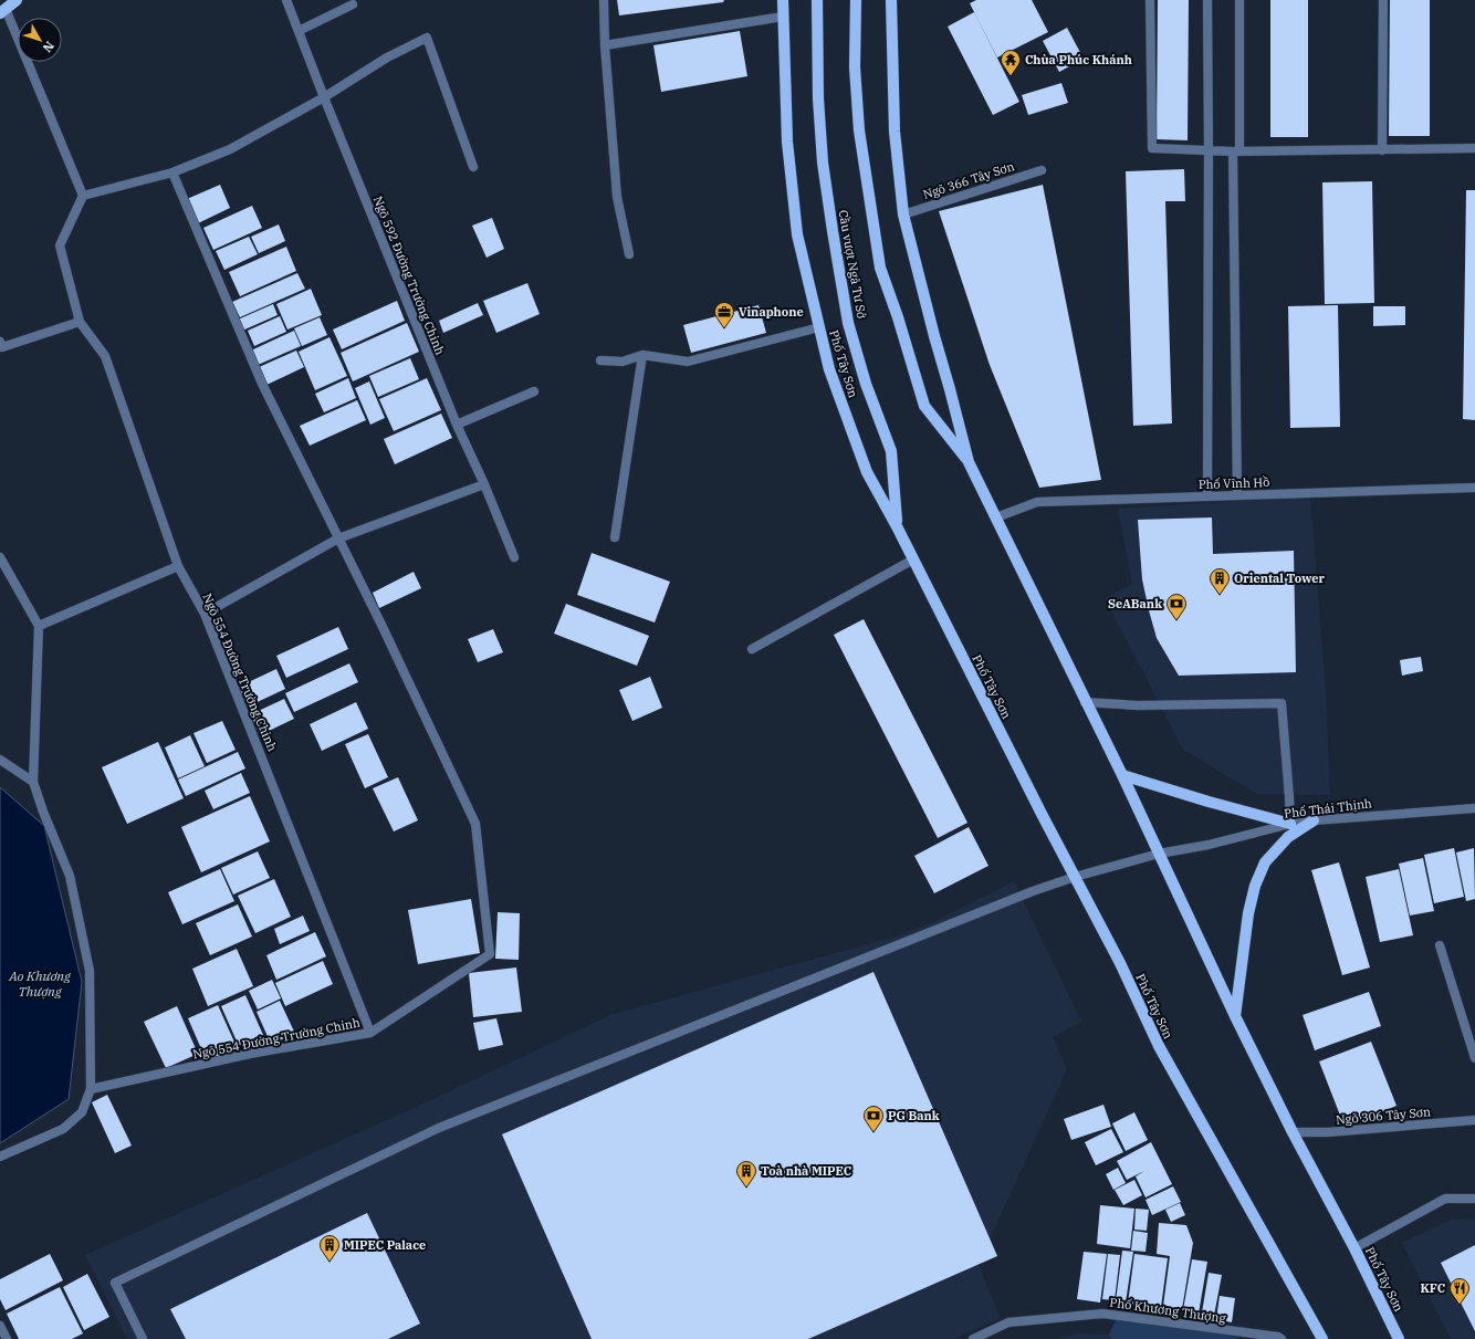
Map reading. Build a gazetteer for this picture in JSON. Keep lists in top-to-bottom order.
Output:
{
  "streets": {
    "main road": ["Cầu vượt Ngã Tư Sở", "Phố Tây Sơn"],
    "street": [
      "Ngõ 366 Tây Sơn",
      "Ngõ 592 Đường Trường Chinh",
      "Phố Vĩnh Hồ",
      "Ngõ 554 Đường Trường Chinh",
      "Phố Thái Thịnh",
      "Ngõ 306 Tây Sơn",
      "Phố Khương Thượng"
    ]
  },
  "crossings": [
    ["Ngõ 366 Tây Sơn", "Phố Tây Sơn"],
    ["Cầu vượt Ngã Tư Sở", "Phố Tây Sơn"],
    ["Phố Tây Sơn", "Phố Vĩnh Hồ"],
    ["Phố Tây Sơn", "Phố Thái Thịnh"],
    ["Phố Tây Sơn", "Ngõ 306 Tây Sơn"]
  ],
  "water": ["Ao Khương Thượng"],
  "places": {
    "temple": ["Chùa Phúc Khánh"],
    "office": ["Vinaphone"],
    "building": ["Oriental Tower", "Toà nhà MIPEC", "MIPEC Palace"],
    "bank": ["SeABank", "PG Bank"],
    "restaurant": ["KFC"]
  },
  "north": "bottom right"
}
